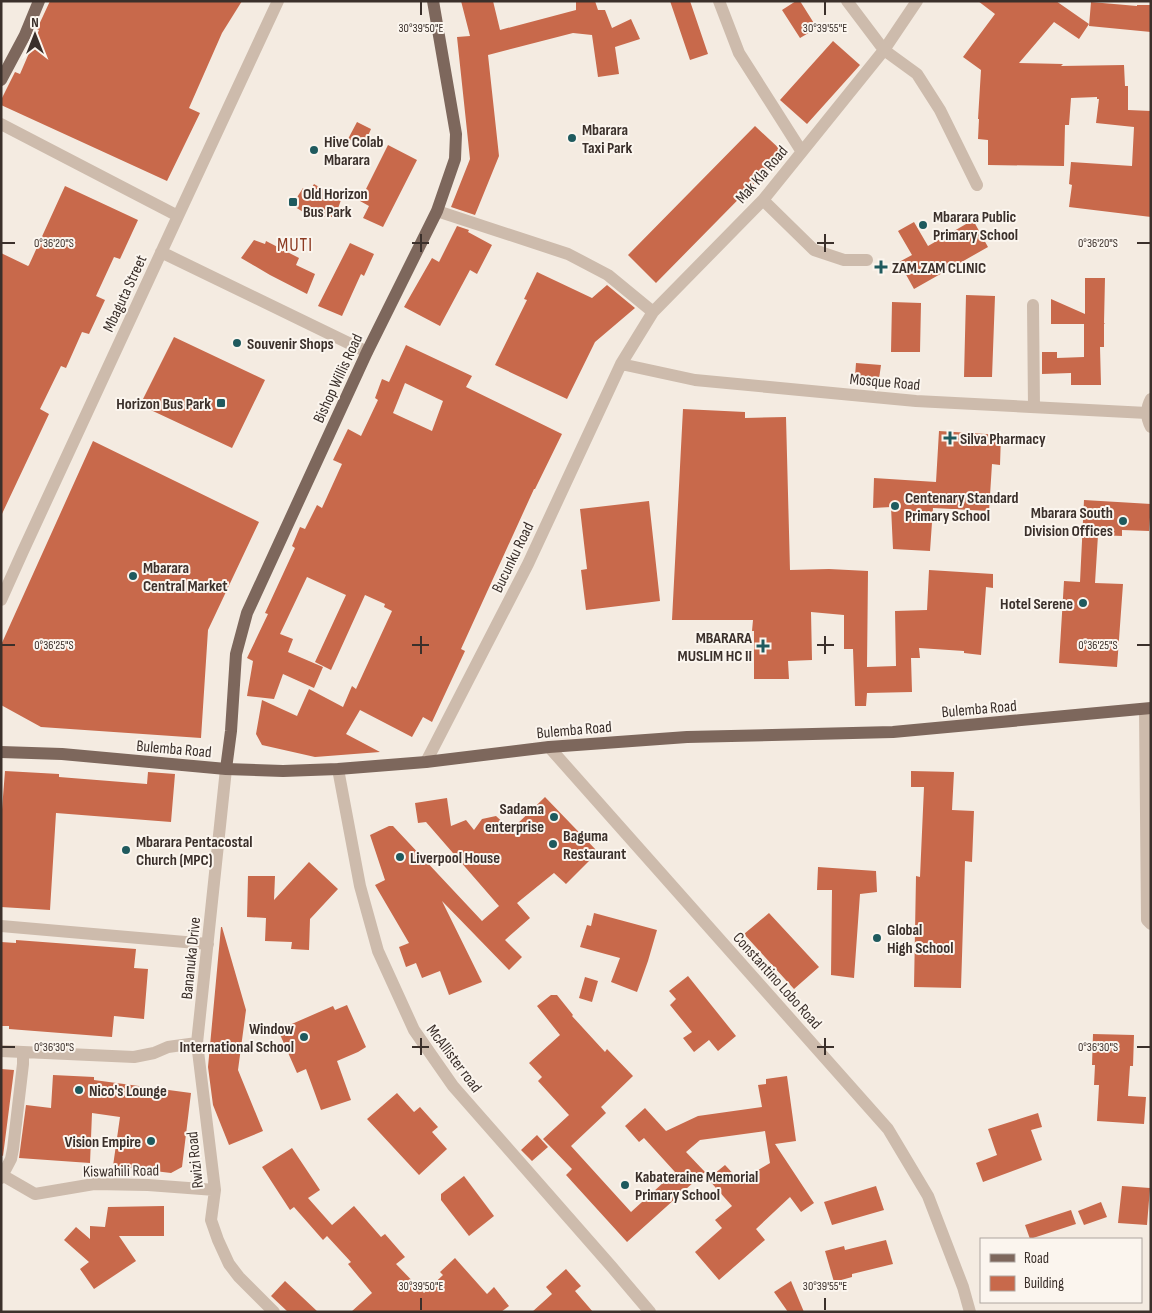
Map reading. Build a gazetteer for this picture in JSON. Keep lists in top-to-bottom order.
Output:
{
  "streets": {
    "main road": ["Bishop Willis Road", "Bulemba Road"],
    "street": [
      "Mak Kla Road",
      "Mbaguta Street",
      "Mosque Road",
      "Bucunku Road",
      "Bananuka Drive",
      "Constantino Lobo Road",
      "McAllister road",
      "Rwizi Road",
      "Kiswahili Road"
    ]
  },
  "crossings": [
    ["Mak Kla Road", "Mosque Road"],
    ["Mak Kla Road", "Bucunku Road"],
    ["Bishop Willis Road", "Bulemba Road"],
    ["Bishop Willis Road", "Bananuka Drive"],
    ["Mosque Road", "Bucunku Road"],
    ["Bucunku Road", "Bulemba Road"],
    ["Bulemba Road", "Bananuka Drive"],
    ["Bulemba Road", "Constantino Lobo Road"],
    ["Bulemba Road", "McAllister road"],
    ["Bananuka Drive", "Rwizi Road"],
    ["Rwizi Road", "Kiswahili Road"]
  ],
  "districts": ["MUTI"],
  "places": {
    "other": [
      "Mbarara Taxi Park",
      "Hive Colab Mbarara",
      "Mbarara Public Primary School",
      "Souvenir Shops",
      "Centenary Standard Primary School",
      "Mbarara South Division Offices",
      "Mbarara Central Market",
      "Hotel Serene",
      "Sadama enterprise",
      "Baguma Restaurant",
      "Mbarara Pentacostal Church (MPC)",
      "Liverpool House",
      "Global High School",
      "Window International School",
      "Nico's Lounge",
      "Vision Empire",
      "Kabateraine Memorial Primary School"
    ],
    "transit": ["Old Horizon Bus Park", "Horizon Bus Park"],
    "health": ["ZAM.ZAM CLINIC", "Silva Pharmacy", "MBARARA MUSLIM HC II"]
  },
  "legend": ["Road", "Building"],
  "north": "top",
  "coordinates": [
    "30°39'50\"E",
    "30°39'55\"E",
    "0°36'20\"S",
    "0°36'25\"S",
    "0°36'30\"S"
  ]
}
